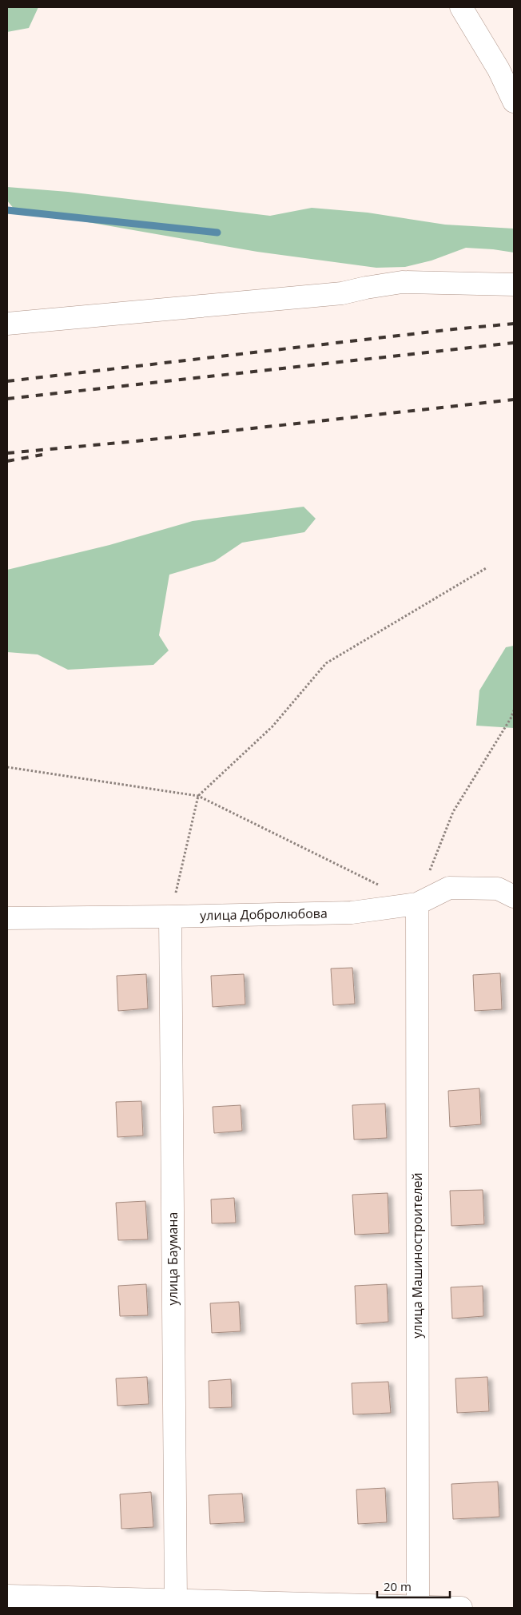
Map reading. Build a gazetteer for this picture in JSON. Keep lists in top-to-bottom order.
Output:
{
  "streets": {
    "street": ["улица Добролюбова", "улица Машиностроителей", "улица Баумана"]
  },
  "crossings": [
    ["улица Добролюбова", "улица Машиностроителей"],
    ["улица Добролюбова", "улица Баумана"]
  ],
  "scale_bar": "20 m"
}
